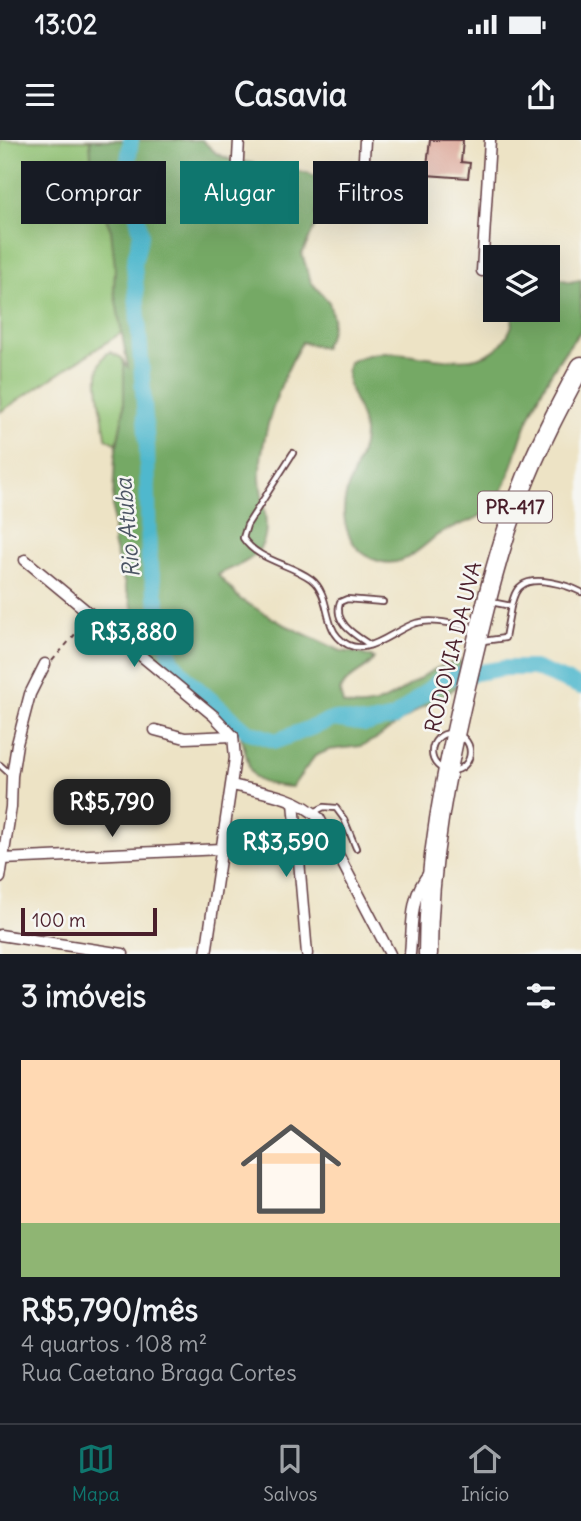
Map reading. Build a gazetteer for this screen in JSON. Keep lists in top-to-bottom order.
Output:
{
  "streets": {
    "highway": ["PR-417", "RODOVIA DA UVA"]
  },
  "water": ["Rio Atuba"],
  "scale_bar": "100 m",
  "page": {
    "status": "13:02",
    "header": "Casavia",
    "chip": ["Comprar", "Alugar", "Filtros"],
    "price": ["R$3,880", "R$5,790", "R$3,590"],
    "scale": "100 m",
    "heading": "3 imóveis",
    "list": [
      {
        "name": "R$5,790/mês",
        "note": "4 quartos · 108 m² · Rua Caetano Braga Cortes"
      }
    ],
    "tabs": ["Mapa", "Salvos", "Início"]
  }
}
